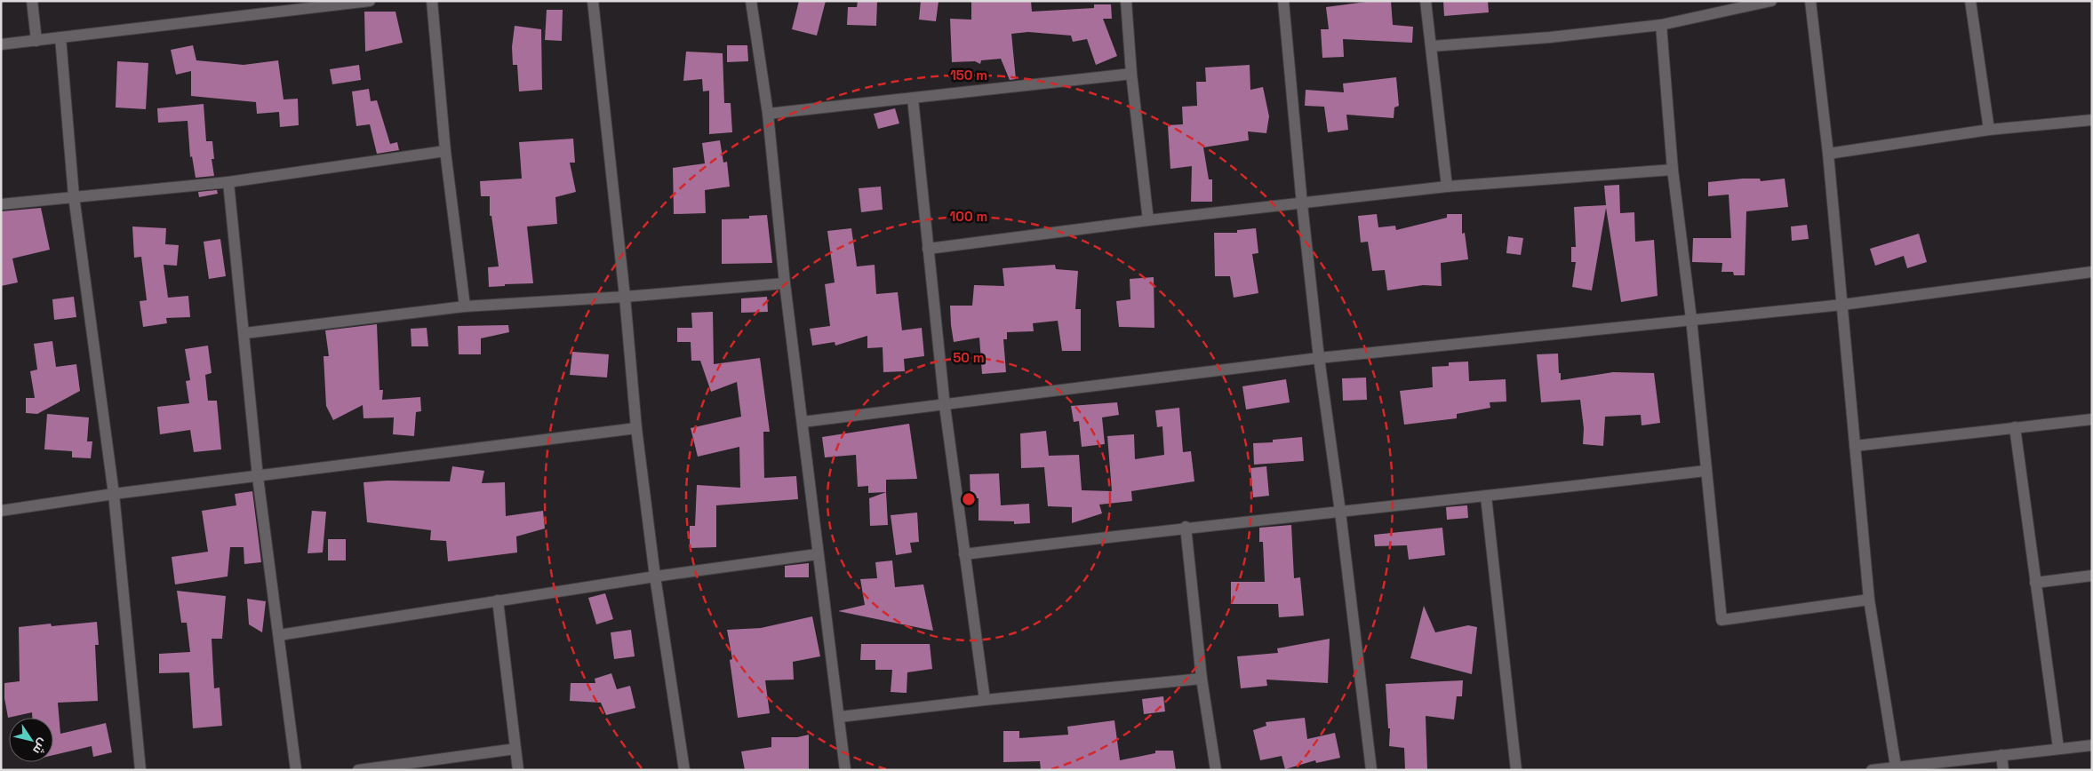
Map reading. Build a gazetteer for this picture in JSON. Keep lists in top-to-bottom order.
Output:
{
  "north": "bottom right",
  "rings": ["150 m", "100 m", "50 m"]
}
